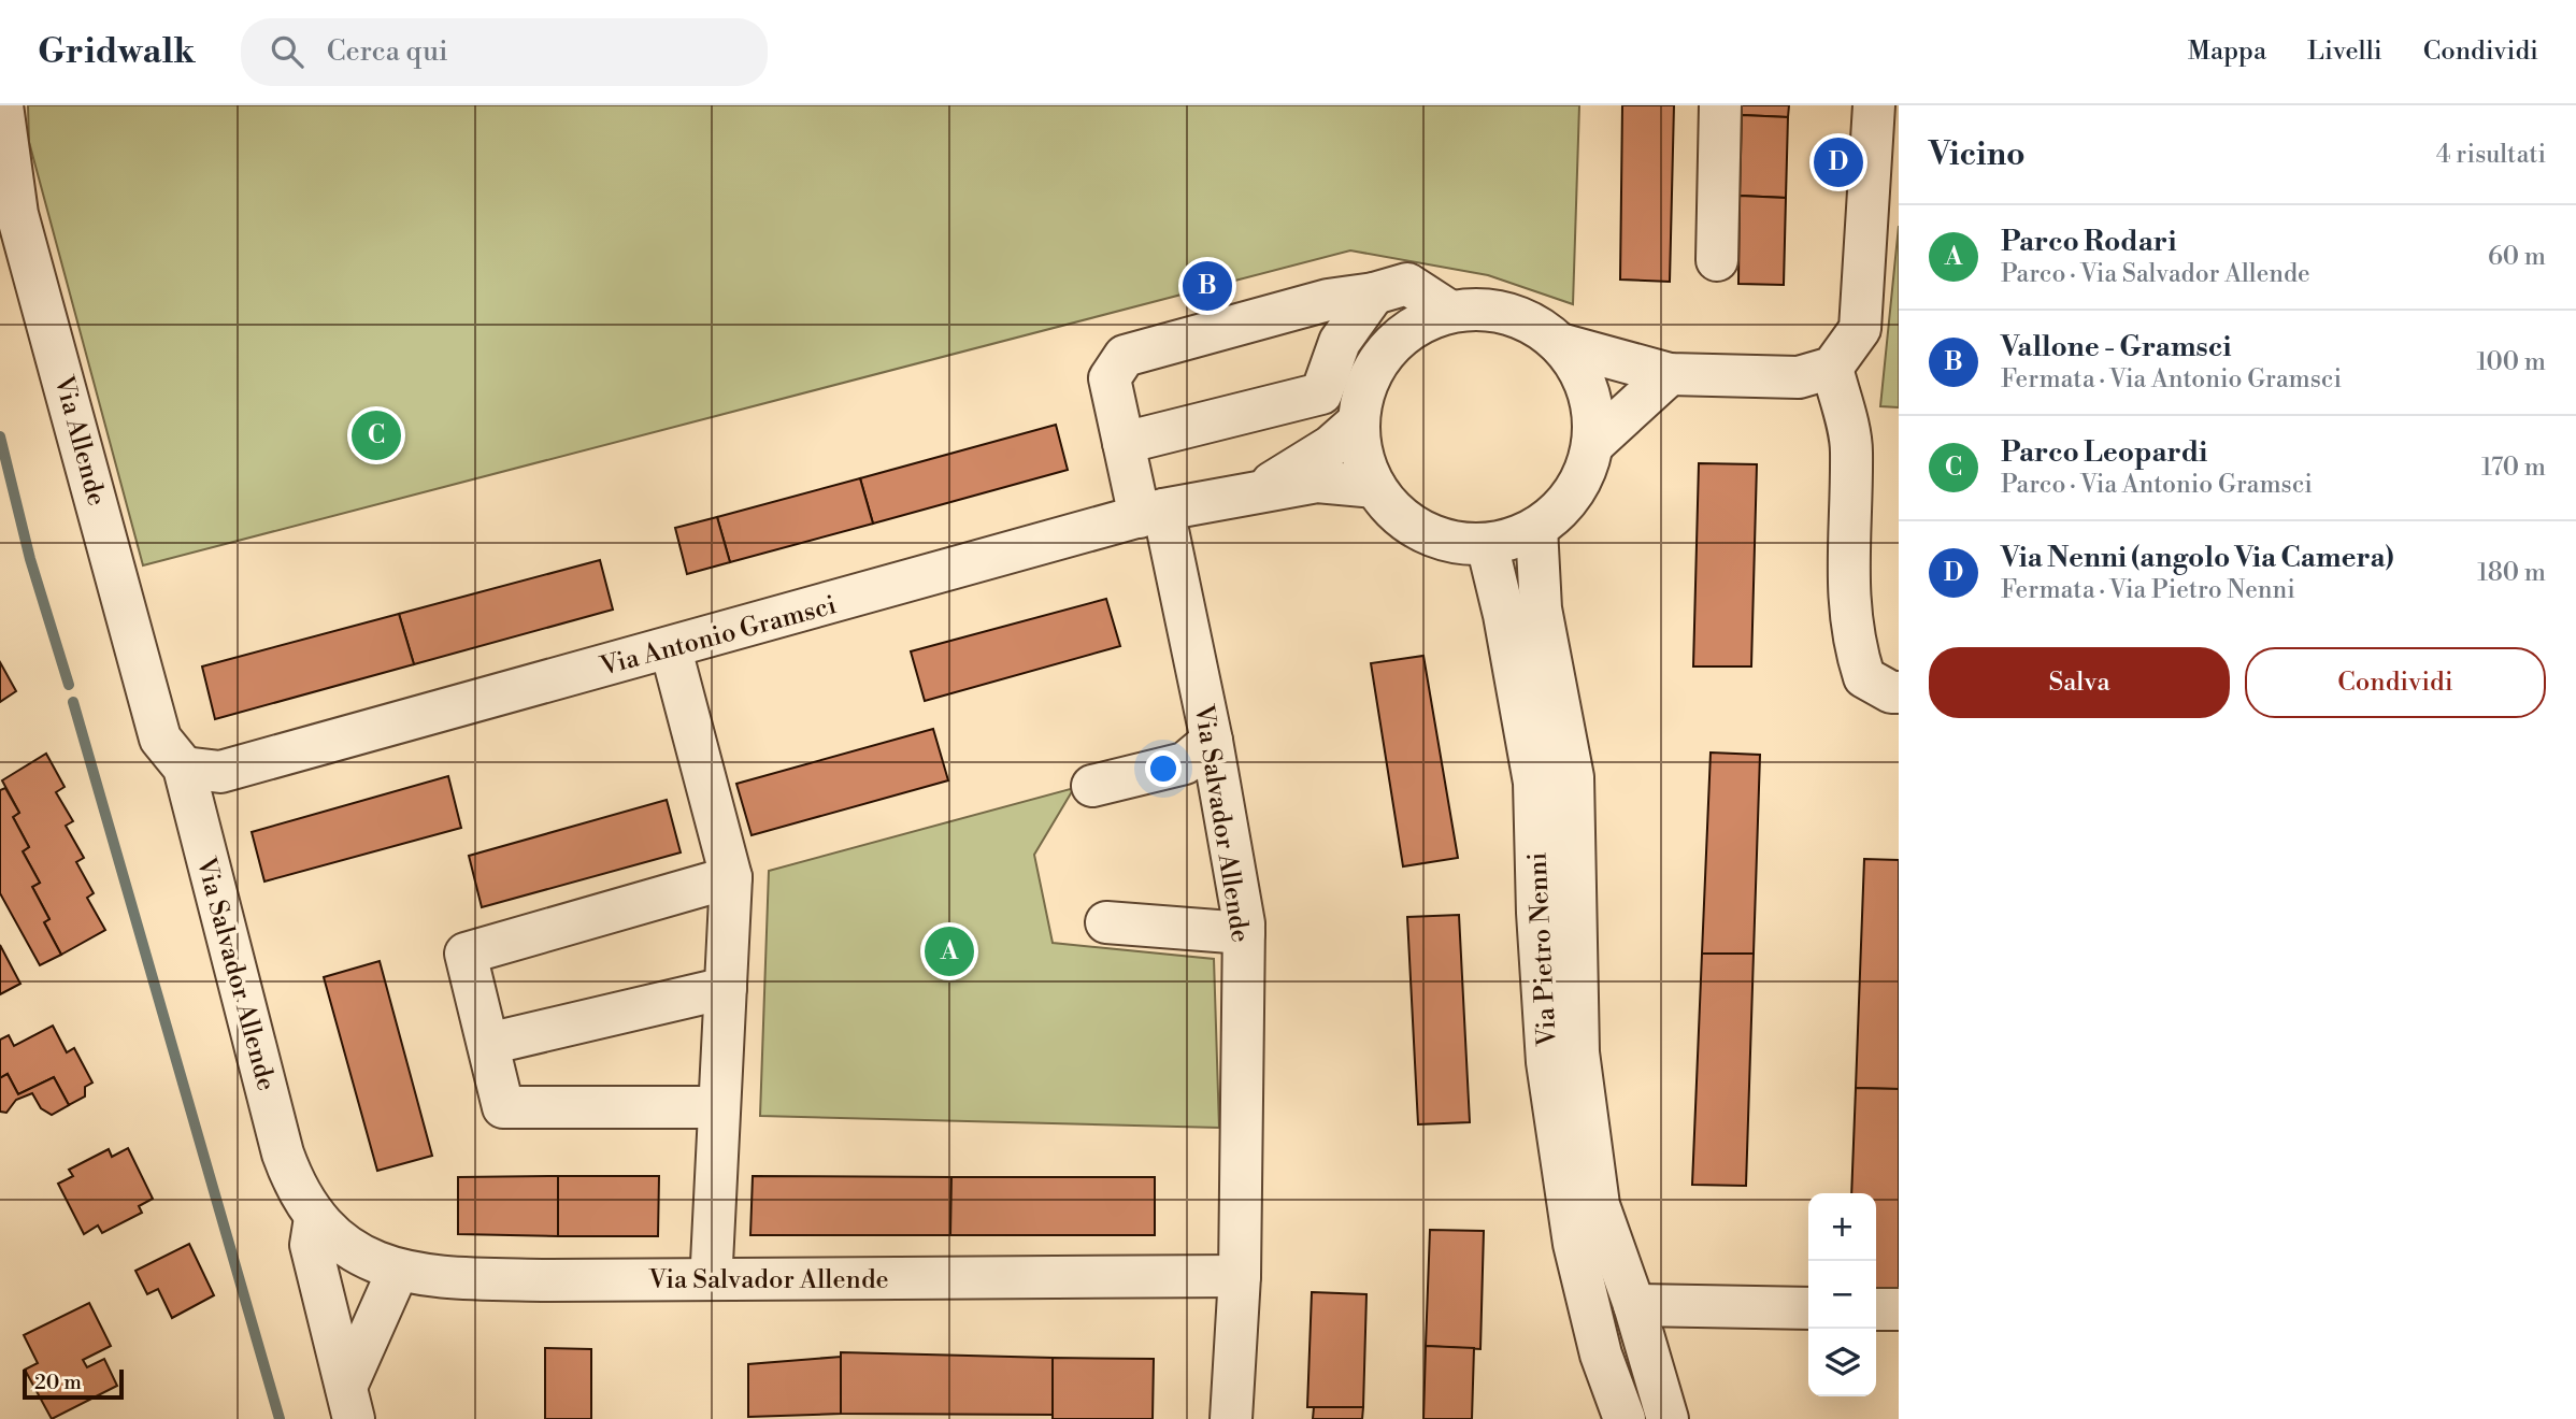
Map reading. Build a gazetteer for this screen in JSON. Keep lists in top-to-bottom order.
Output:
{
  "streets": {
    "street": [
      "Via Allende",
      "Via Antonio Gramsci",
      "Via Salvador Allende",
      "Via Pietro Nenni"
    ]
  },
  "crossings": [
    ["Via Allende", "Via Antonio Gramsci"],
    ["Via Allende", "Via Salvador Allende"],
    ["Via Antonio Gramsci", "Via Salvador Allende"],
    ["Via Antonio Gramsci", "Via Pietro Nenni"],
    ["Via Salvador Allende", "Via Pietro Nenni"]
  ],
  "scale_bar": "20 m",
  "page": {
    "header": "Gridwalk",
    "search": "Cerca qui",
    "nav": ["Mappa", "Livelli", "Condividi"],
    "heading": ["Vicino", "4 risultati"],
    "pins": [
      "D",
      "B",
      "C",
      "A"
    ],
    "list": [
      {
        "mark": "A",
        "name": "Parco Rodari",
        "note": "Parco · Via Salvador Allende",
        "value": "60 m"
      },
      {
        "mark": "B",
        "name": "Vallone - Gramsci",
        "note": "Fermata · Via Antonio Gramsci",
        "value": "100 m"
      },
      {
        "mark": "C",
        "name": "Parco Leopardi",
        "note": "Parco · Via Antonio Gramsci",
        "value": "170 m"
      },
      {
        "mark": "D",
        "name": "Via Nenni (angolo Via Camera)",
        "note": "Fermata · Via Pietro Nenni",
        "value": "180 m"
      }
    ],
    "buttons": ["Salva", "Condividi"],
    "map_buttons": ["+", "−"],
    "scale": "20 m"
  }
}
